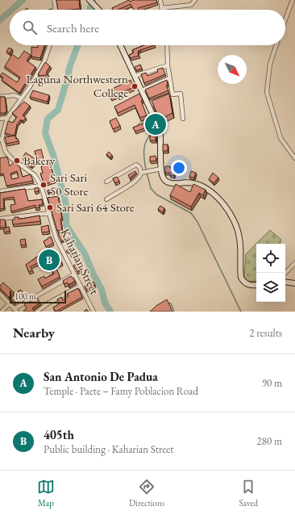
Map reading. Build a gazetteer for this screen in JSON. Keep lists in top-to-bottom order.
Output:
{
  "streets": {
    "street": ["Kaharian Street"]
  },
  "places": [
    "Laguna Northwestern College",
    "Bakery",
    "Sari Sari 50 Store",
    "Sari Sari 64 Store"
  ],
  "scale_bar": "100 m",
  "north": "bottom right",
  "page": {
    "search": "Search here",
    "pins": ["A", "B"],
    "scale": "100 m",
    "heading": ["Nearby", "2 results"],
    "list": [
      {
        "mark": "A",
        "name": "San Antonio De Padua",
        "note": "Temple · Paete – Famy Poblacion Road",
        "value": "90 m"
      },
      {
        "mark": "B",
        "name": "405th",
        "note": "Public building · Kaharian Street",
        "value": "280 m"
      }
    ],
    "nav": ["Map", "Directions", "Saved"]
  }
}
